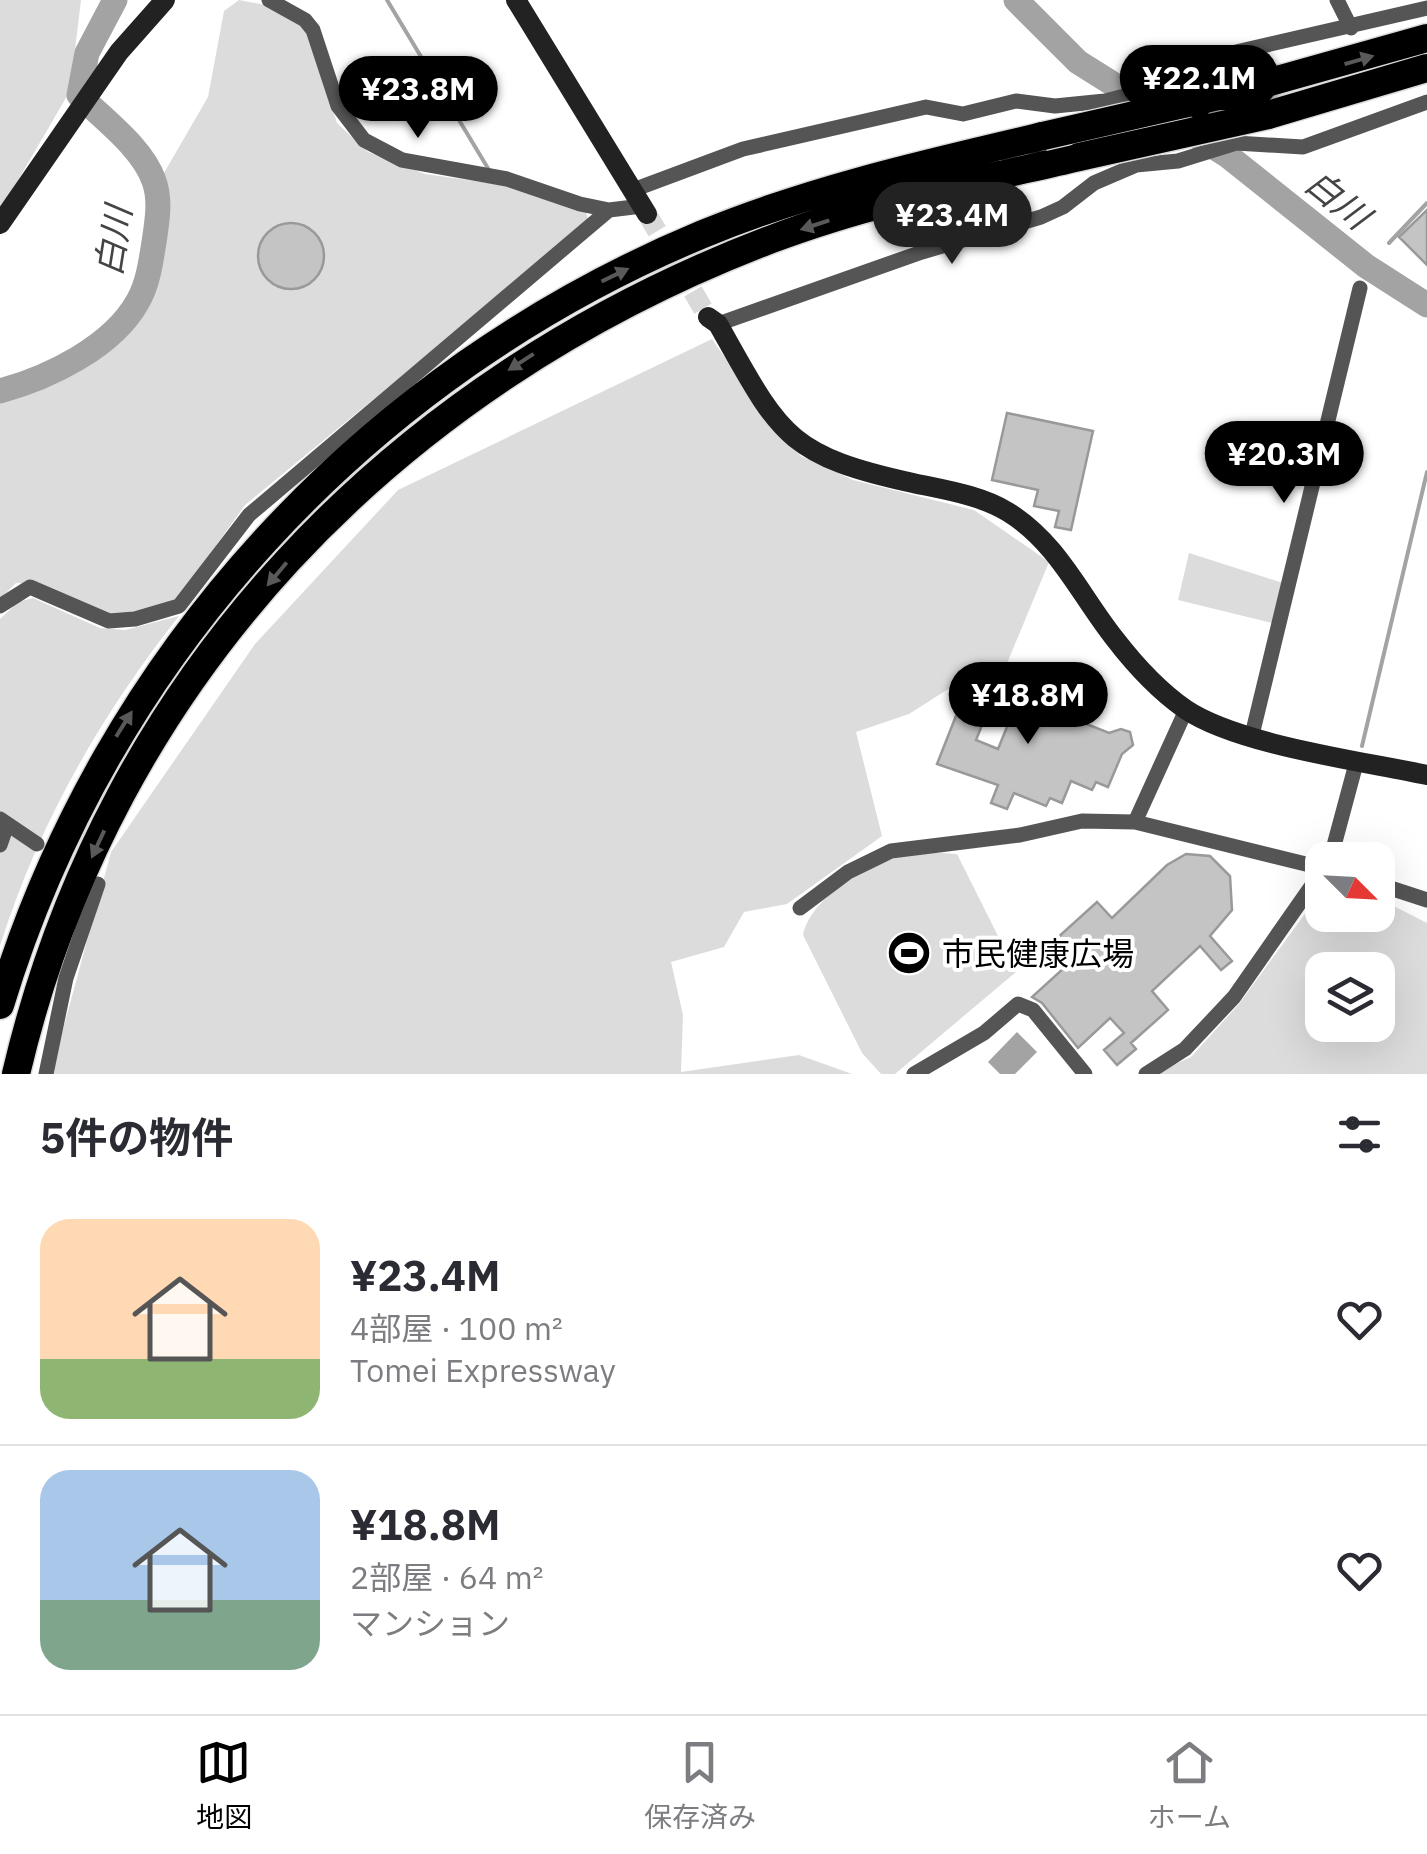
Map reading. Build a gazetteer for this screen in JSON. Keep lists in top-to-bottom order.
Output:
{
  "water": ["白川"],
  "places": {
    "sports": ["市民健康広場"]
  },
  "north": "bottom right",
  "page": {
    "price": [
      "¥22.1M",
      "¥23.8M",
      "¥23.4M",
      "¥20.3M",
      "¥18.8M"
    ],
    "heading": "5件の物件",
    "list": [
      {
        "name": "¥23.4M",
        "note": "4部屋 · 100 m² · Tomei Expressway"
      },
      {
        "name": "¥18.8M",
        "note": "2部屋 · 64 m² · マンション"
      }
    ],
    "tabs": ["地図", "保存済み", "ホーム"]
  }
}
